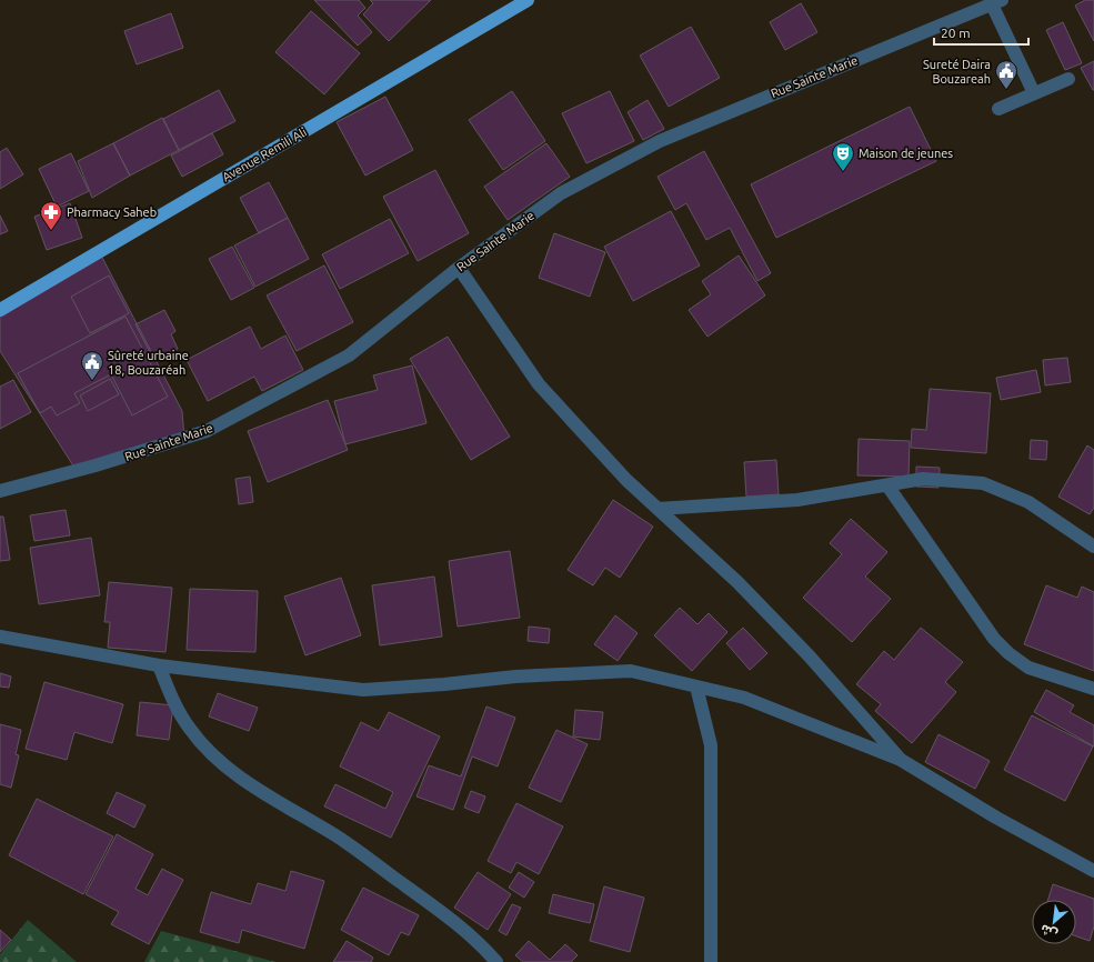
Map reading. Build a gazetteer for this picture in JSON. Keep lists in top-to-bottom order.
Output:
{
  "streets": {
    "main road": ["Avenue Remili Ali"],
    "street": ["Rue Sainte Marie"]
  },
  "places": {
    "public building": ["Sureté Daira Bouzareah", "Sûreté urbaine 18, Bouzaréah"],
    "theatre": ["Maison de jeunes"],
    "pharmacy": ["Pharmacy Saheb"]
  },
  "scale_bar": "20 m",
  "north": "bottom left"
}
